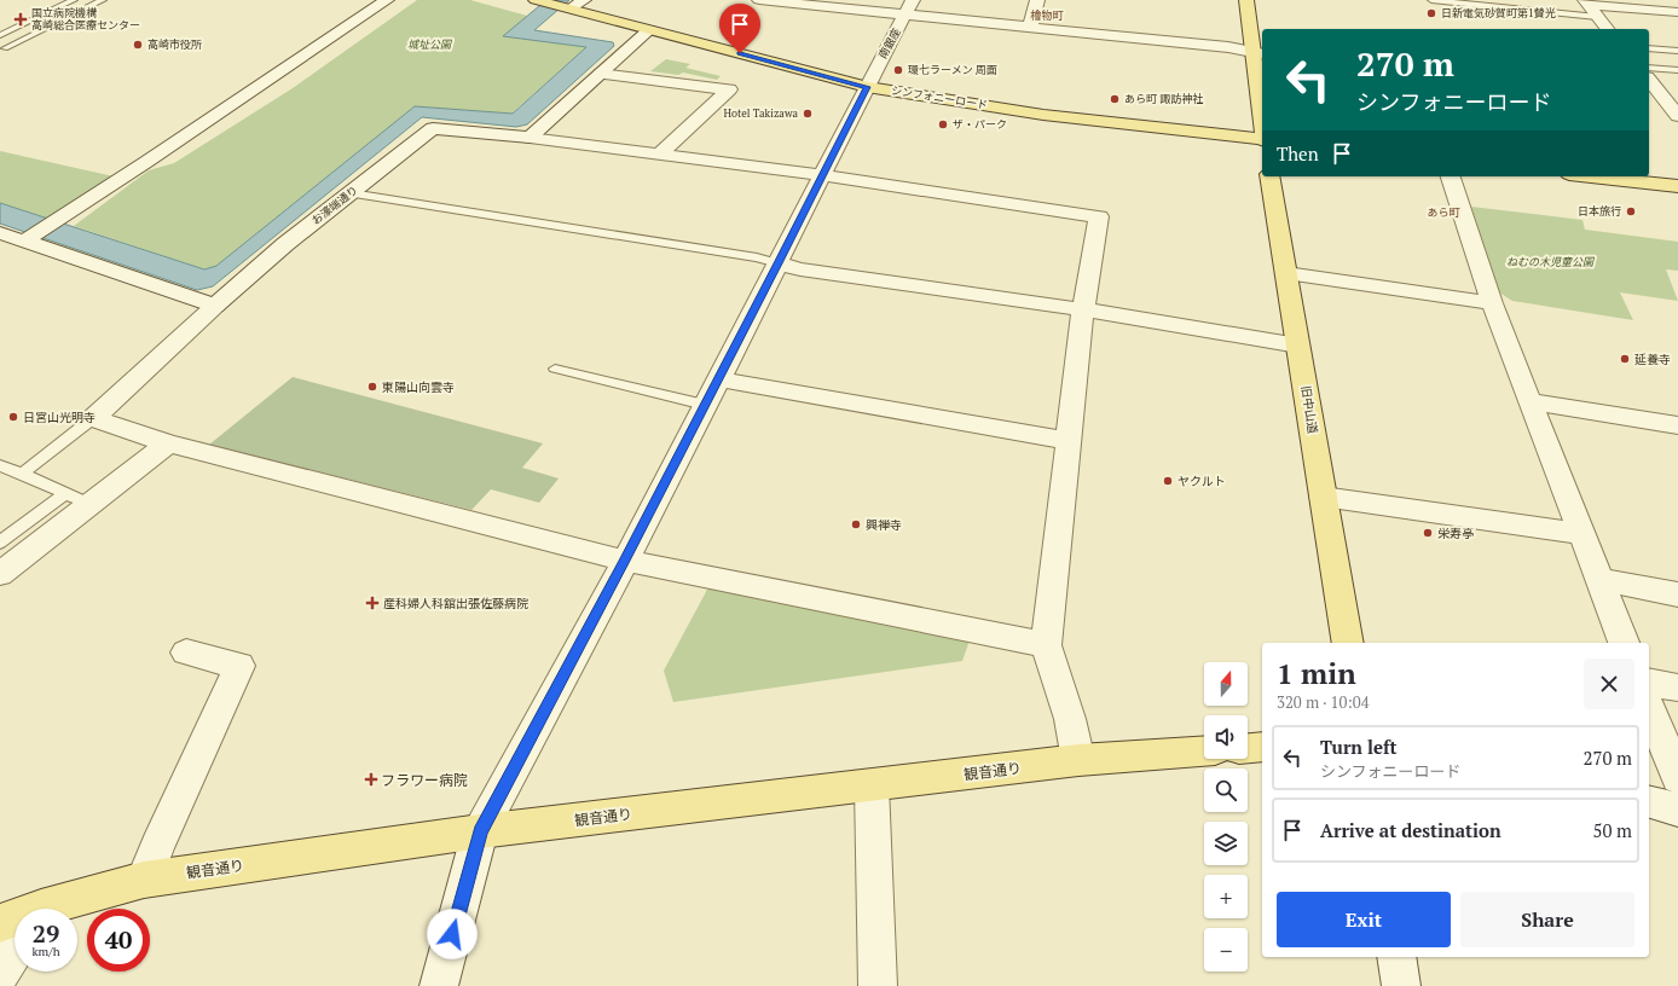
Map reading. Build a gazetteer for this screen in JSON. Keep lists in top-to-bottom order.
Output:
{
  "streets": {
    "main road": ["シンフォニーロード", "旧中山道", "観音通り"],
    "street": ["南銀座", "お濠端通り"]
  },
  "crossings": [
    ["南銀座", "シンフォニーロード"],
    ["南銀座", "お濠端通り"],
    ["南銀座", "観音通り"]
  ],
  "districts": ["檜物町", "あら町"],
  "parks": ["城址公園", "ねむの木児童公園"],
  "places": {
    "other": [
      "日新電気砂賀町第1賛光",
      "高崎市役所",
      "環七ラーメン 周面",
      "あら町 諏訪神社",
      "Hotel Takizawa",
      "ザ・パーク",
      "日本旅行",
      "延養寺",
      "東陽山向雲寺",
      "日宮山光明寺",
      "ヤクルト",
      "興禅寺",
      "栄寿亭"
    ],
    "health": ["国立病院機構 高崎総合医療センター", "産科婦人科舘出張佐藤病院", "フラワー病院"]
  },
  "north": "top",
  "page": {
    "turn": ["270 m", "シンフォニーロード"],
    "then": "Then",
    "heading": ["1 min", "320 m · 10:04"],
    "map_buttons": ["+", "−"],
    "list": [
      {
        "name": "Turn left",
        "note": "シンフォニーロード",
        "value": "270 m"
      },
      {
        "name": "Arrive at destination",
        "value": "50 m"
      }
    ],
    "buttons": ["Exit", "Share"],
    "speed": "29 km/h",
    "limit": "40"
  }
}
